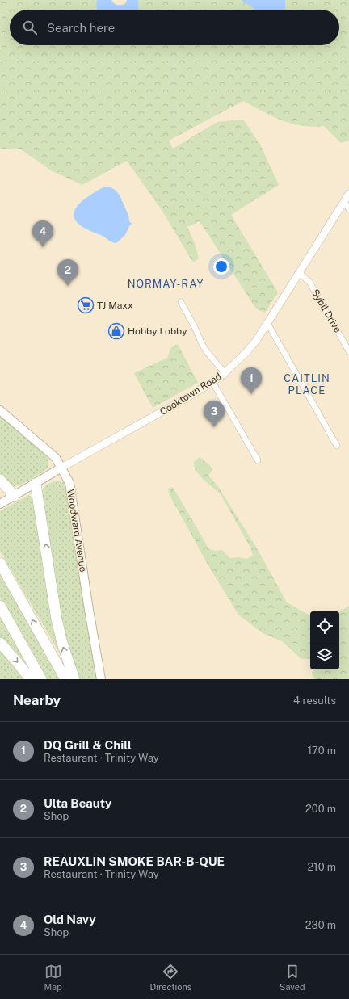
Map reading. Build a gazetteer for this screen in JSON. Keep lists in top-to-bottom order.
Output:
{
  "streets": {
    "main road": ["Cooktown Road", "Woodward Avenue"],
    "street": ["Sybil Drive"]
  },
  "crossings": [
    ["Sybil Drive", "Cooktown Road"],
    ["Cooktown Road", "Woodward Avenue"]
  ],
  "districts": ["NORMAY-RAY", "CAITLIN PLACE"],
  "places": {
    "supermarket": ["TJ Maxx"],
    "shop": ["Hobby Lobby"]
  },
  "page": {
    "search": "Search here",
    "pins": [
      "4",
      "2",
      "1",
      "3"
    ],
    "heading": ["Nearby", "4 results"],
    "list": [
      {
        "mark": "1",
        "name": "DQ Grill & Chill",
        "note": "Restaurant · Trinity Way",
        "value": "170 m"
      },
      {
        "mark": "2",
        "name": "Ulta Beauty",
        "note": "Shop",
        "value": "200 m"
      },
      {
        "mark": "3",
        "name": "REAUXLIN SMOKE BAR-B-QUE",
        "note": "Restaurant · Trinity Way",
        "value": "210 m"
      },
      {
        "mark": "4",
        "name": "Old Navy",
        "note": "Shop",
        "value": "230 m"
      }
    ],
    "nav": ["Map", "Directions", "Saved"]
  }
}
